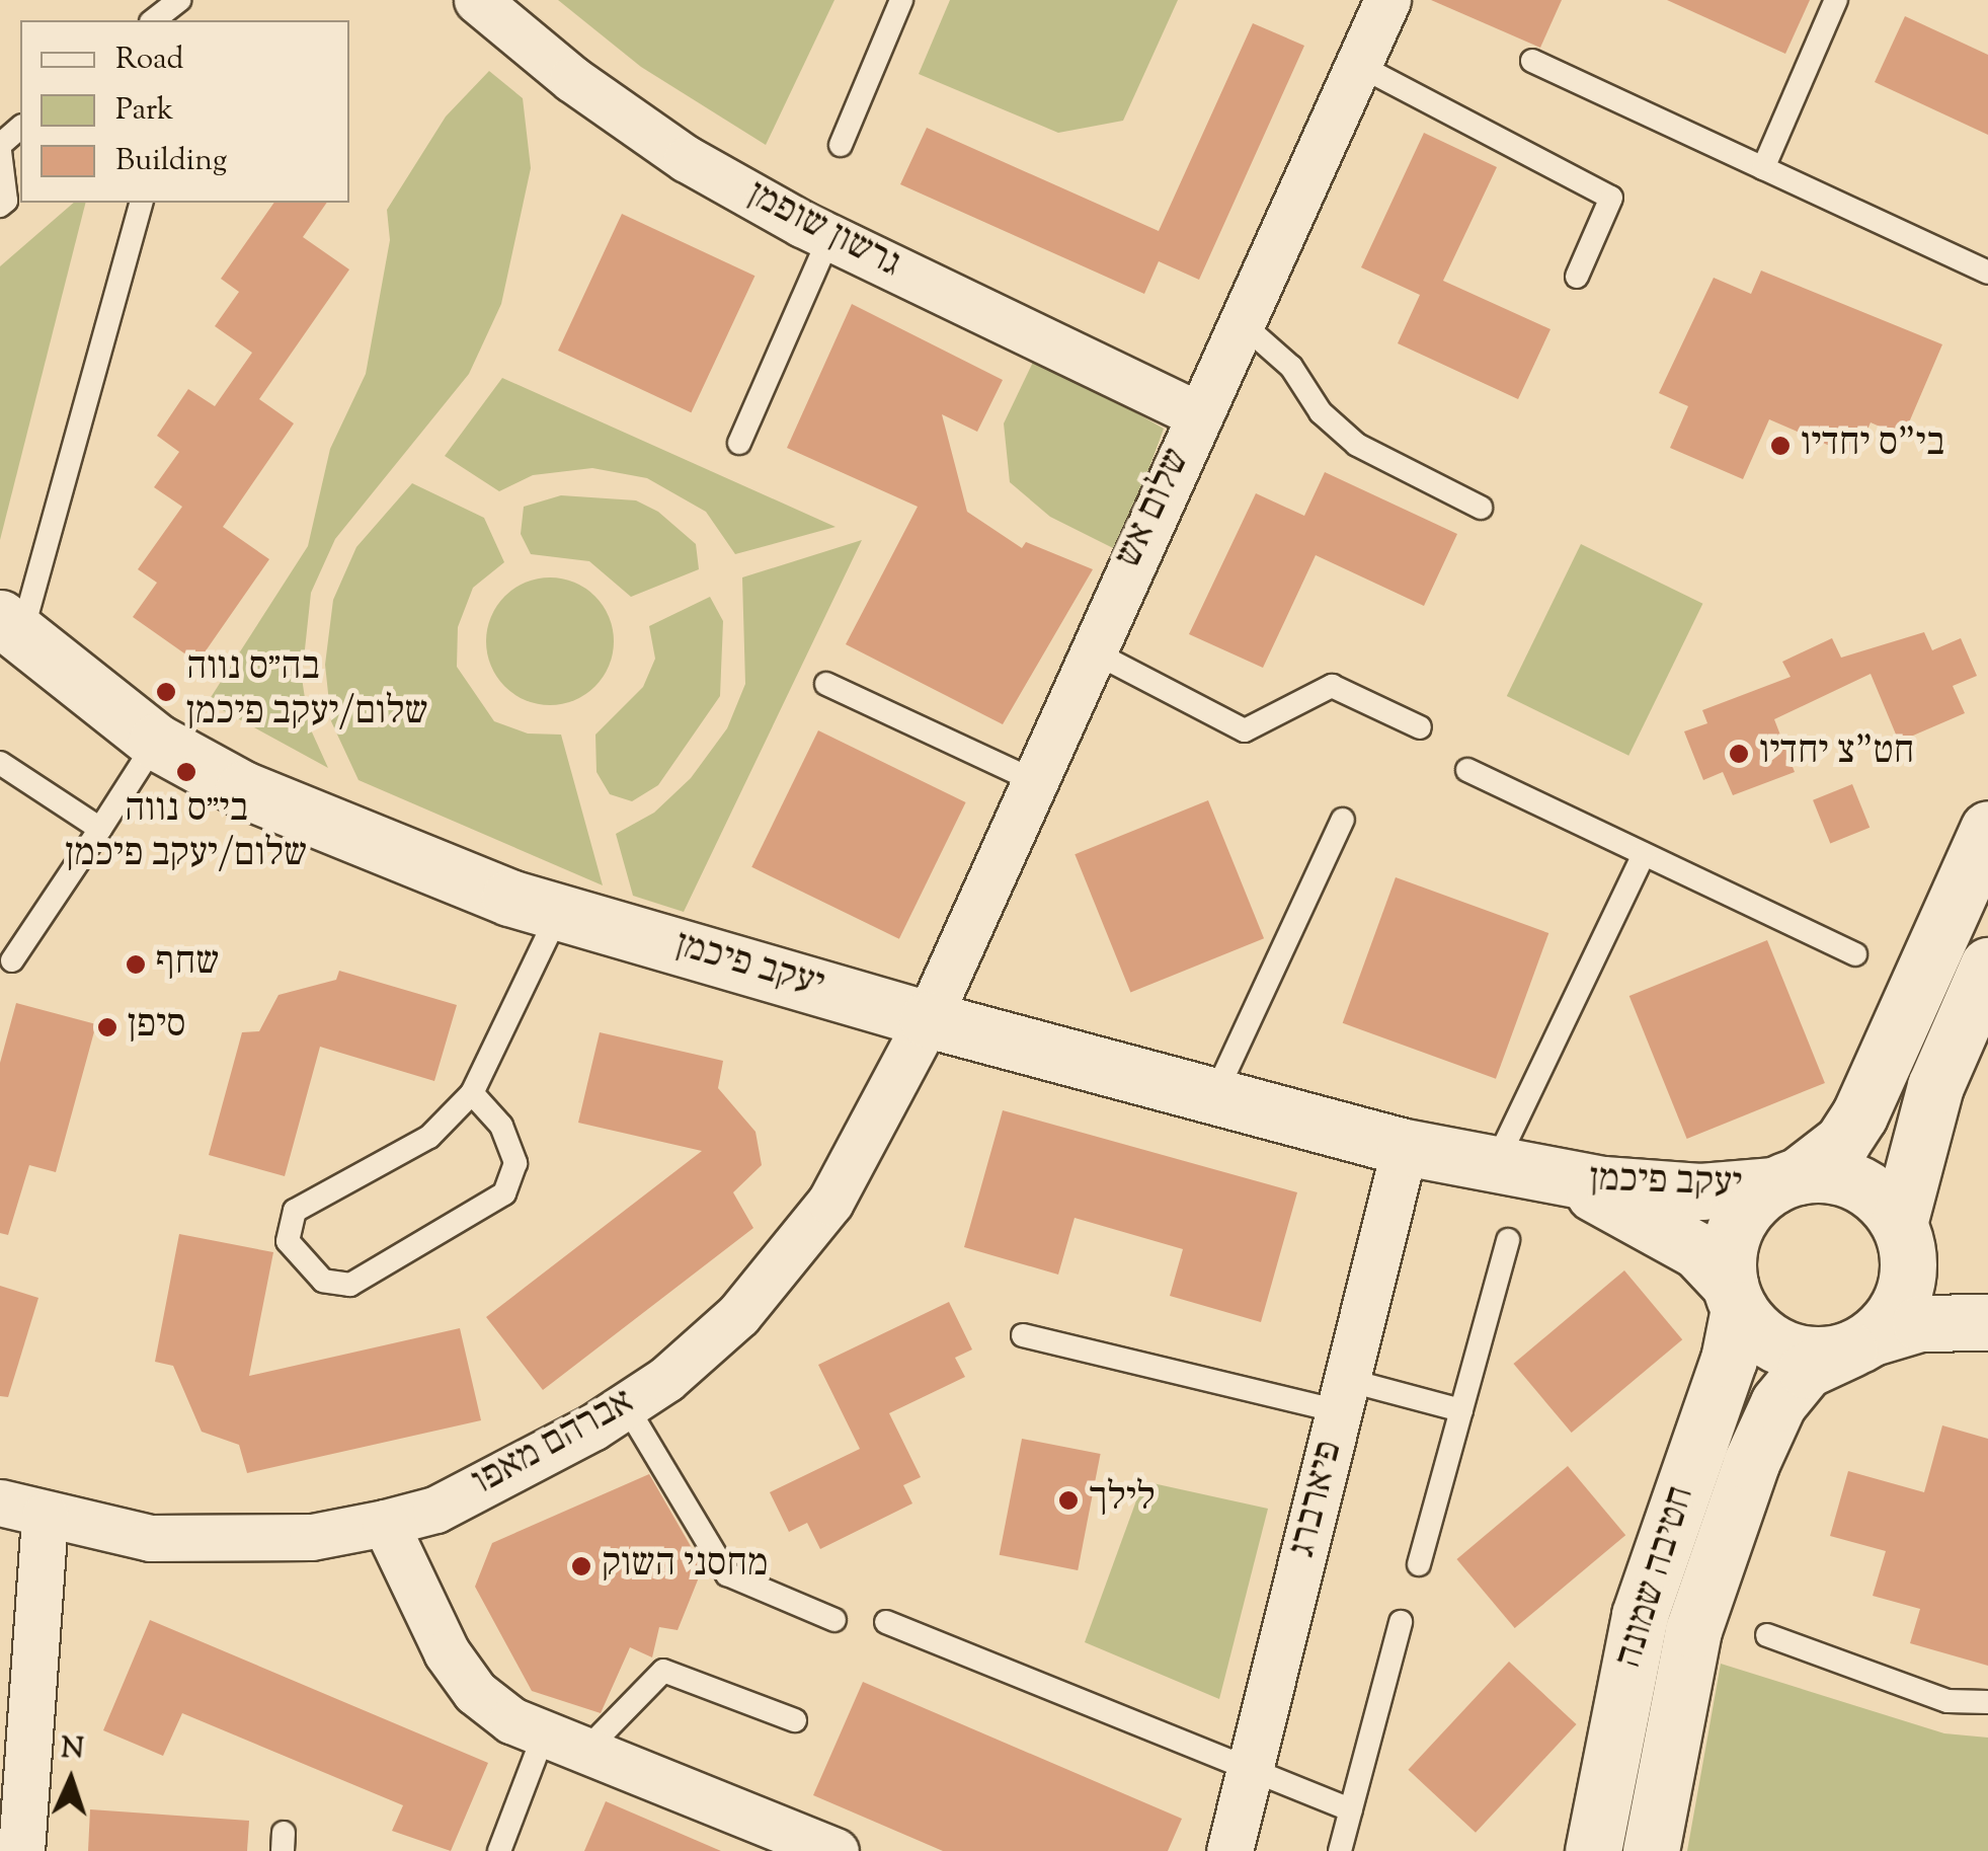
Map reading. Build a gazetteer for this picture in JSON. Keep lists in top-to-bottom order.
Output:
{
  "streets": {
    "street": [
      "גרשון שופמן",
      "שלום אש",
      "יעקב פיכמן",
      "אברהם מאפו",
      "פיארברג",
      "חטיבה שמונה"
    ]
  },
  "crossings": [
    ["גרשון שופמן", "שלום אש"],
    ["שלום אש", "יעקב פיכמן"],
    ["שלום אש", "אברהם מאפו"],
    ["יעקב פיכמן", "אברהם מאפו"],
    ["יעקב פיכמן", "פיארברג"],
    ["יעקב פיכמן", "חטיבה שמונה"]
  ],
  "places": [
    "בי\"ס יחדיו",
    "בה״ס נווה שלום/יעקב פיכמן",
    "חט\"צ יחדיו",
    "בי״ס נווה שלום/יעקב פיכמן",
    "שחף",
    "סיפן",
    "לילך",
    "מחסני השוק"
  ],
  "legend": ["Road", "Park", "Building"],
  "north": "top"
}
